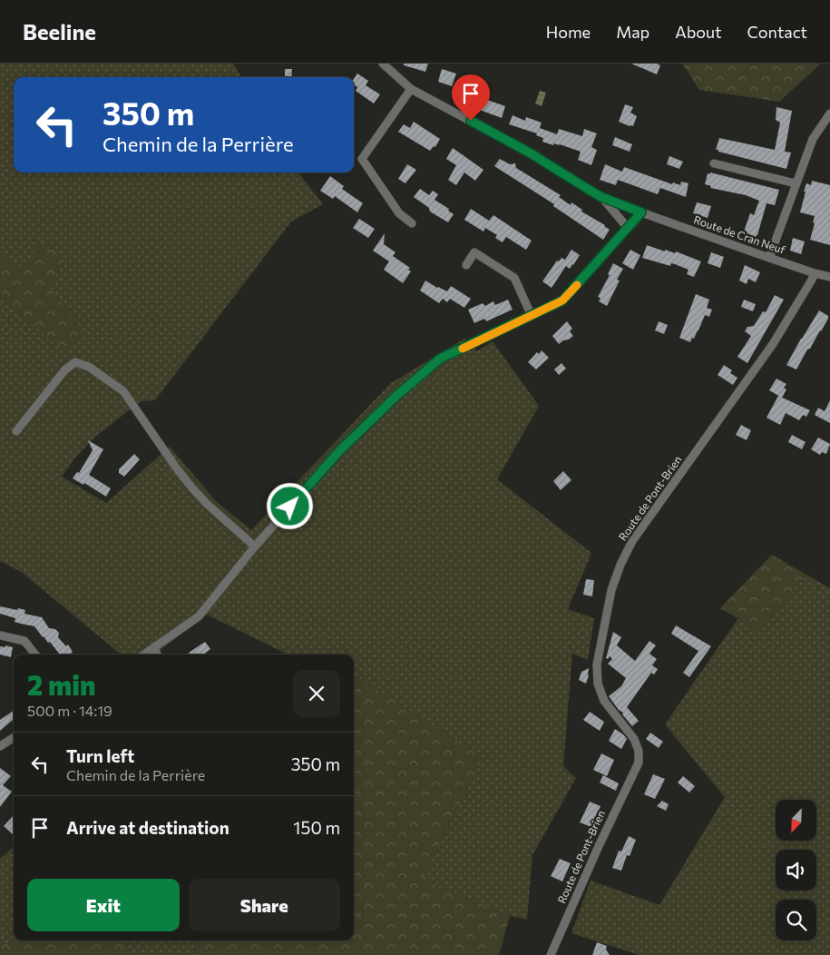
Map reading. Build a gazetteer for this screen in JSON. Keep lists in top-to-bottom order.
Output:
{
  "streets": {
    "street": ["Route de Cran Neuf", "Route de Pont-Brien"]
  },
  "crossings": [
    ["Route de Cran Neuf", "Route de Pont-Brien"]
  ],
  "north": "bottom left",
  "page": {
    "header": "Beeline",
    "nav": [
      "Home",
      "Map",
      "About",
      "Contact"
    ],
    "turn": ["350 m", "Chemin de la Perrière"],
    "heading": ["2 min", "500 m · 14:19"],
    "list": [
      {
        "name": "Turn left",
        "note": "Chemin de la Perrière",
        "value": "350 m"
      },
      {
        "name": "Arrive at destination",
        "value": "150 m"
      }
    ],
    "buttons": ["Exit", "Share"]
  }
}
